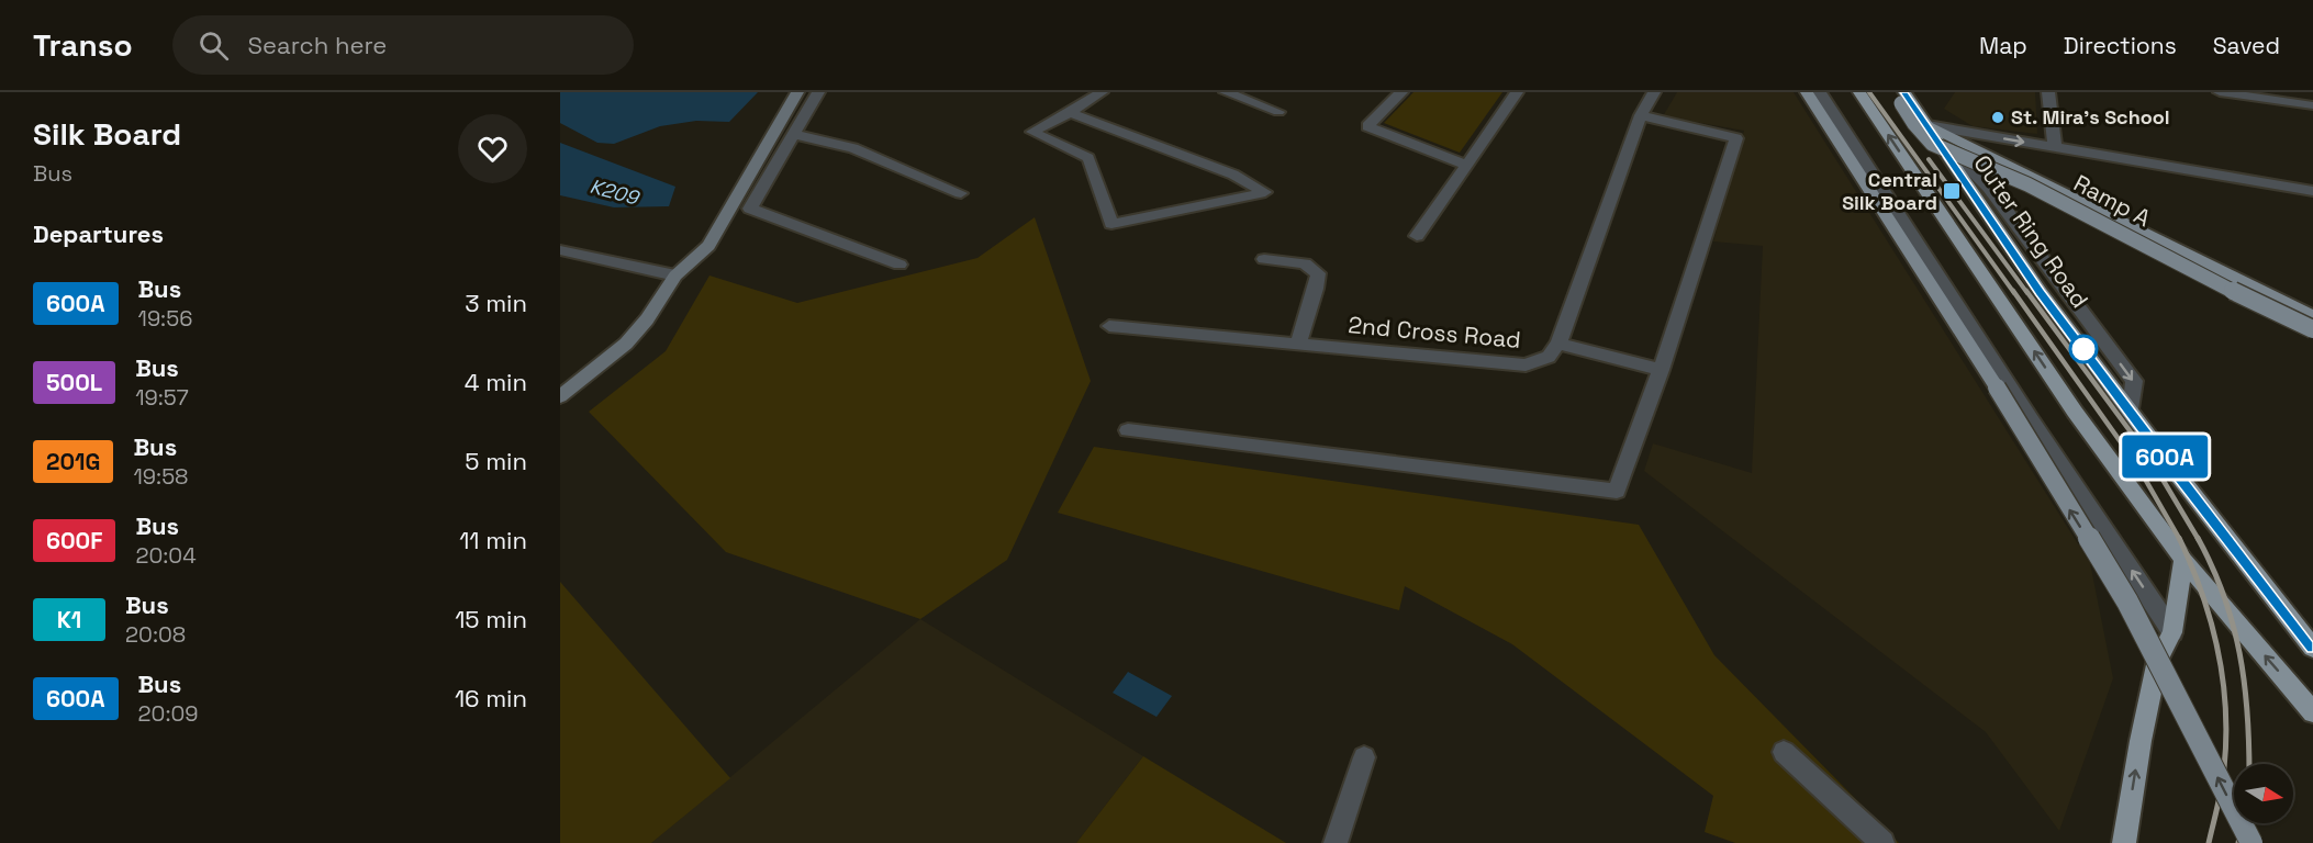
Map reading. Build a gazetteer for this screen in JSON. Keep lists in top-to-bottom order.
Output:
{
  "streets": {
    "highway": ["Outer Ring Road"],
    "main road": ["Ramp A"],
    "street": ["2nd Cross Road"]
  },
  "crossings": [
    ["Ramp A", "Outer Ring Road"]
  ],
  "water": ["K209"],
  "places": {
    "other": ["St. Mira's School"],
    "transit": ["Central Silk Board"]
  },
  "lines": ["bus line 600A"],
  "north": "right",
  "page": {
    "header": "Transo",
    "search": "Search here",
    "nav": ["Map", "Directions", "Saved"],
    "heading": [
      ["Silk Board", "Bus"],
      "Departures"
    ],
    "on_map": "600A",
    "list": [
      {
        "mark": "600A",
        "name": "Bus",
        "note": "19:56",
        "value": "3 min"
      },
      {
        "mark": "500L",
        "name": "Bus",
        "note": "19:57",
        "value": "4 min"
      },
      {
        "mark": "201G",
        "name": "Bus",
        "note": "19:58",
        "value": "5 min"
      },
      {
        "mark": "600F",
        "name": "Bus",
        "note": "20:04",
        "value": "11 min"
      },
      {
        "mark": "K1",
        "name": "Bus",
        "note": "20:08",
        "value": "15 min"
      },
      {
        "mark": "600A",
        "name": "Bus",
        "note": "20:09",
        "value": "16 min"
      }
    ]
  }
}
